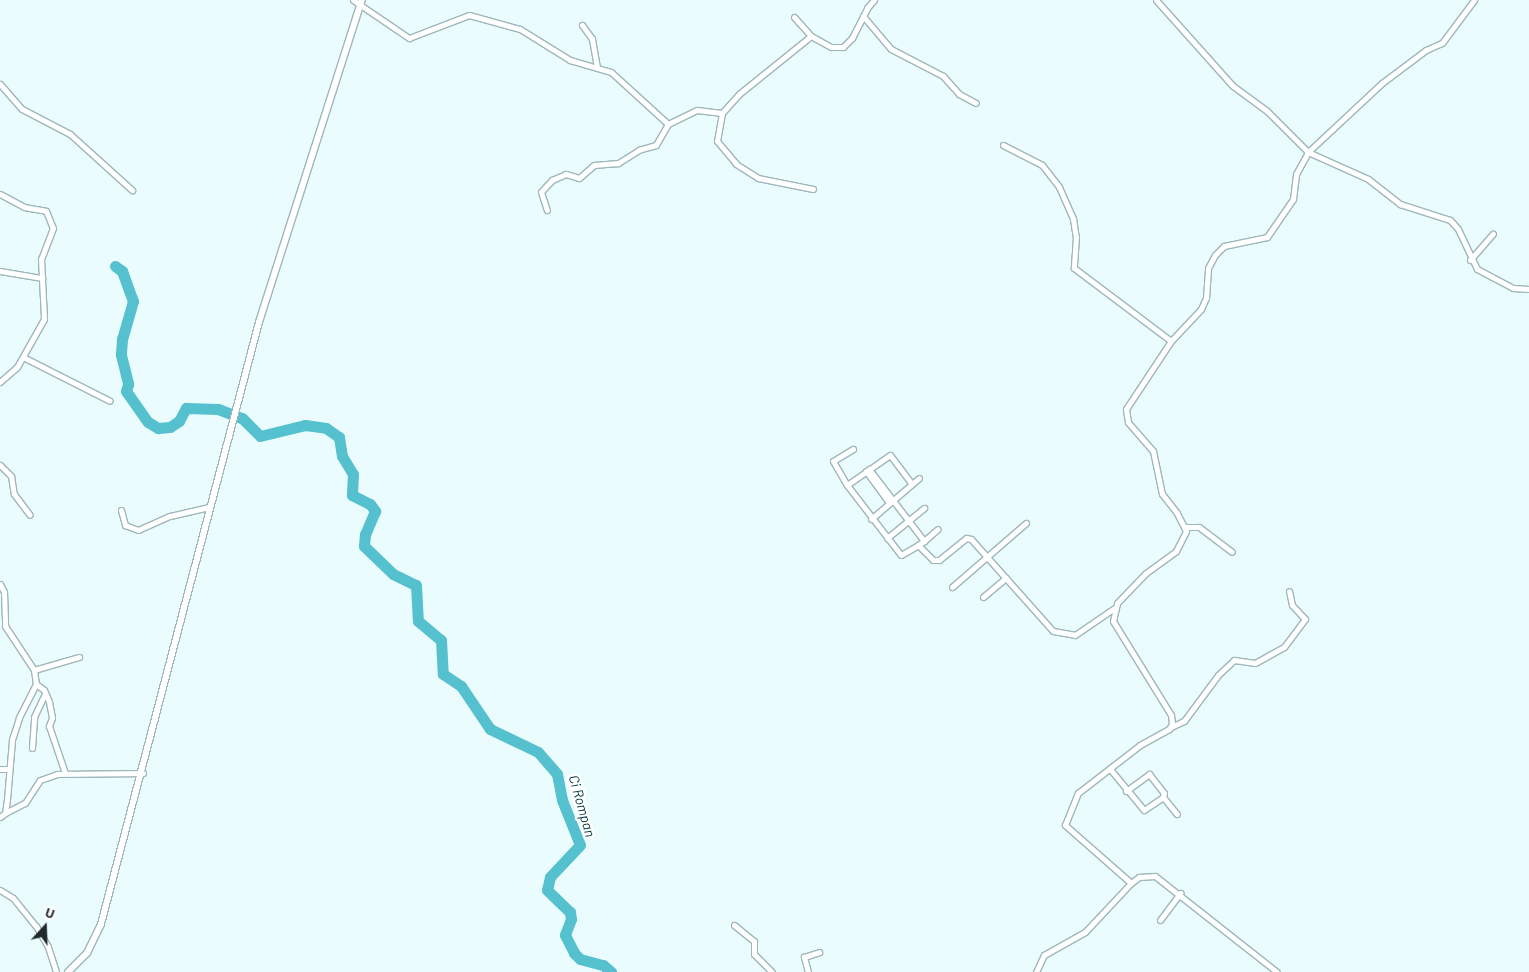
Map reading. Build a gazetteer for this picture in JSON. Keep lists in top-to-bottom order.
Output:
{
  "water": ["Ci Rompan"],
  "north": "top"
}
